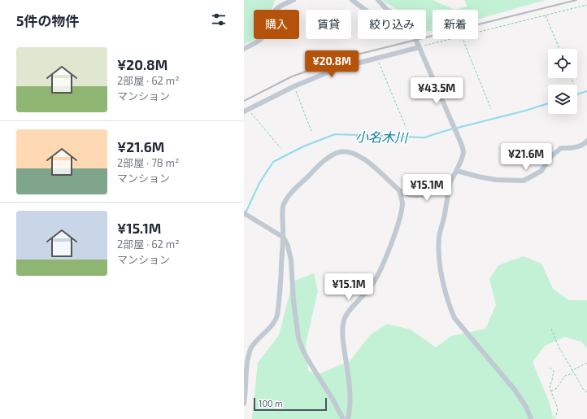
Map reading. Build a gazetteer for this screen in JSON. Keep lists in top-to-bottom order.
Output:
{
  "water": ["小名木川"],
  "scale_bar": "100 m",
  "page": {
    "heading": "5件の物件",
    "chip": [
      "購入",
      "賃貸",
      "絞り込み",
      "新着"
    ],
    "list": [
      {
        "name": "¥20.8M",
        "note": "2部屋 · 62 m² · マンション"
      },
      {
        "name": "¥21.6M",
        "note": "2部屋 · 78 m² · マンション"
      },
      {
        "name": "¥15.1M",
        "note": "2部屋 · 62 m² · マンション"
      }
    ],
    "price": [
      "¥20.8M",
      "¥43.5M",
      "¥21.6M",
      "¥15.1M",
      "¥15.1M"
    ],
    "scale": "100 m"
  }
}
